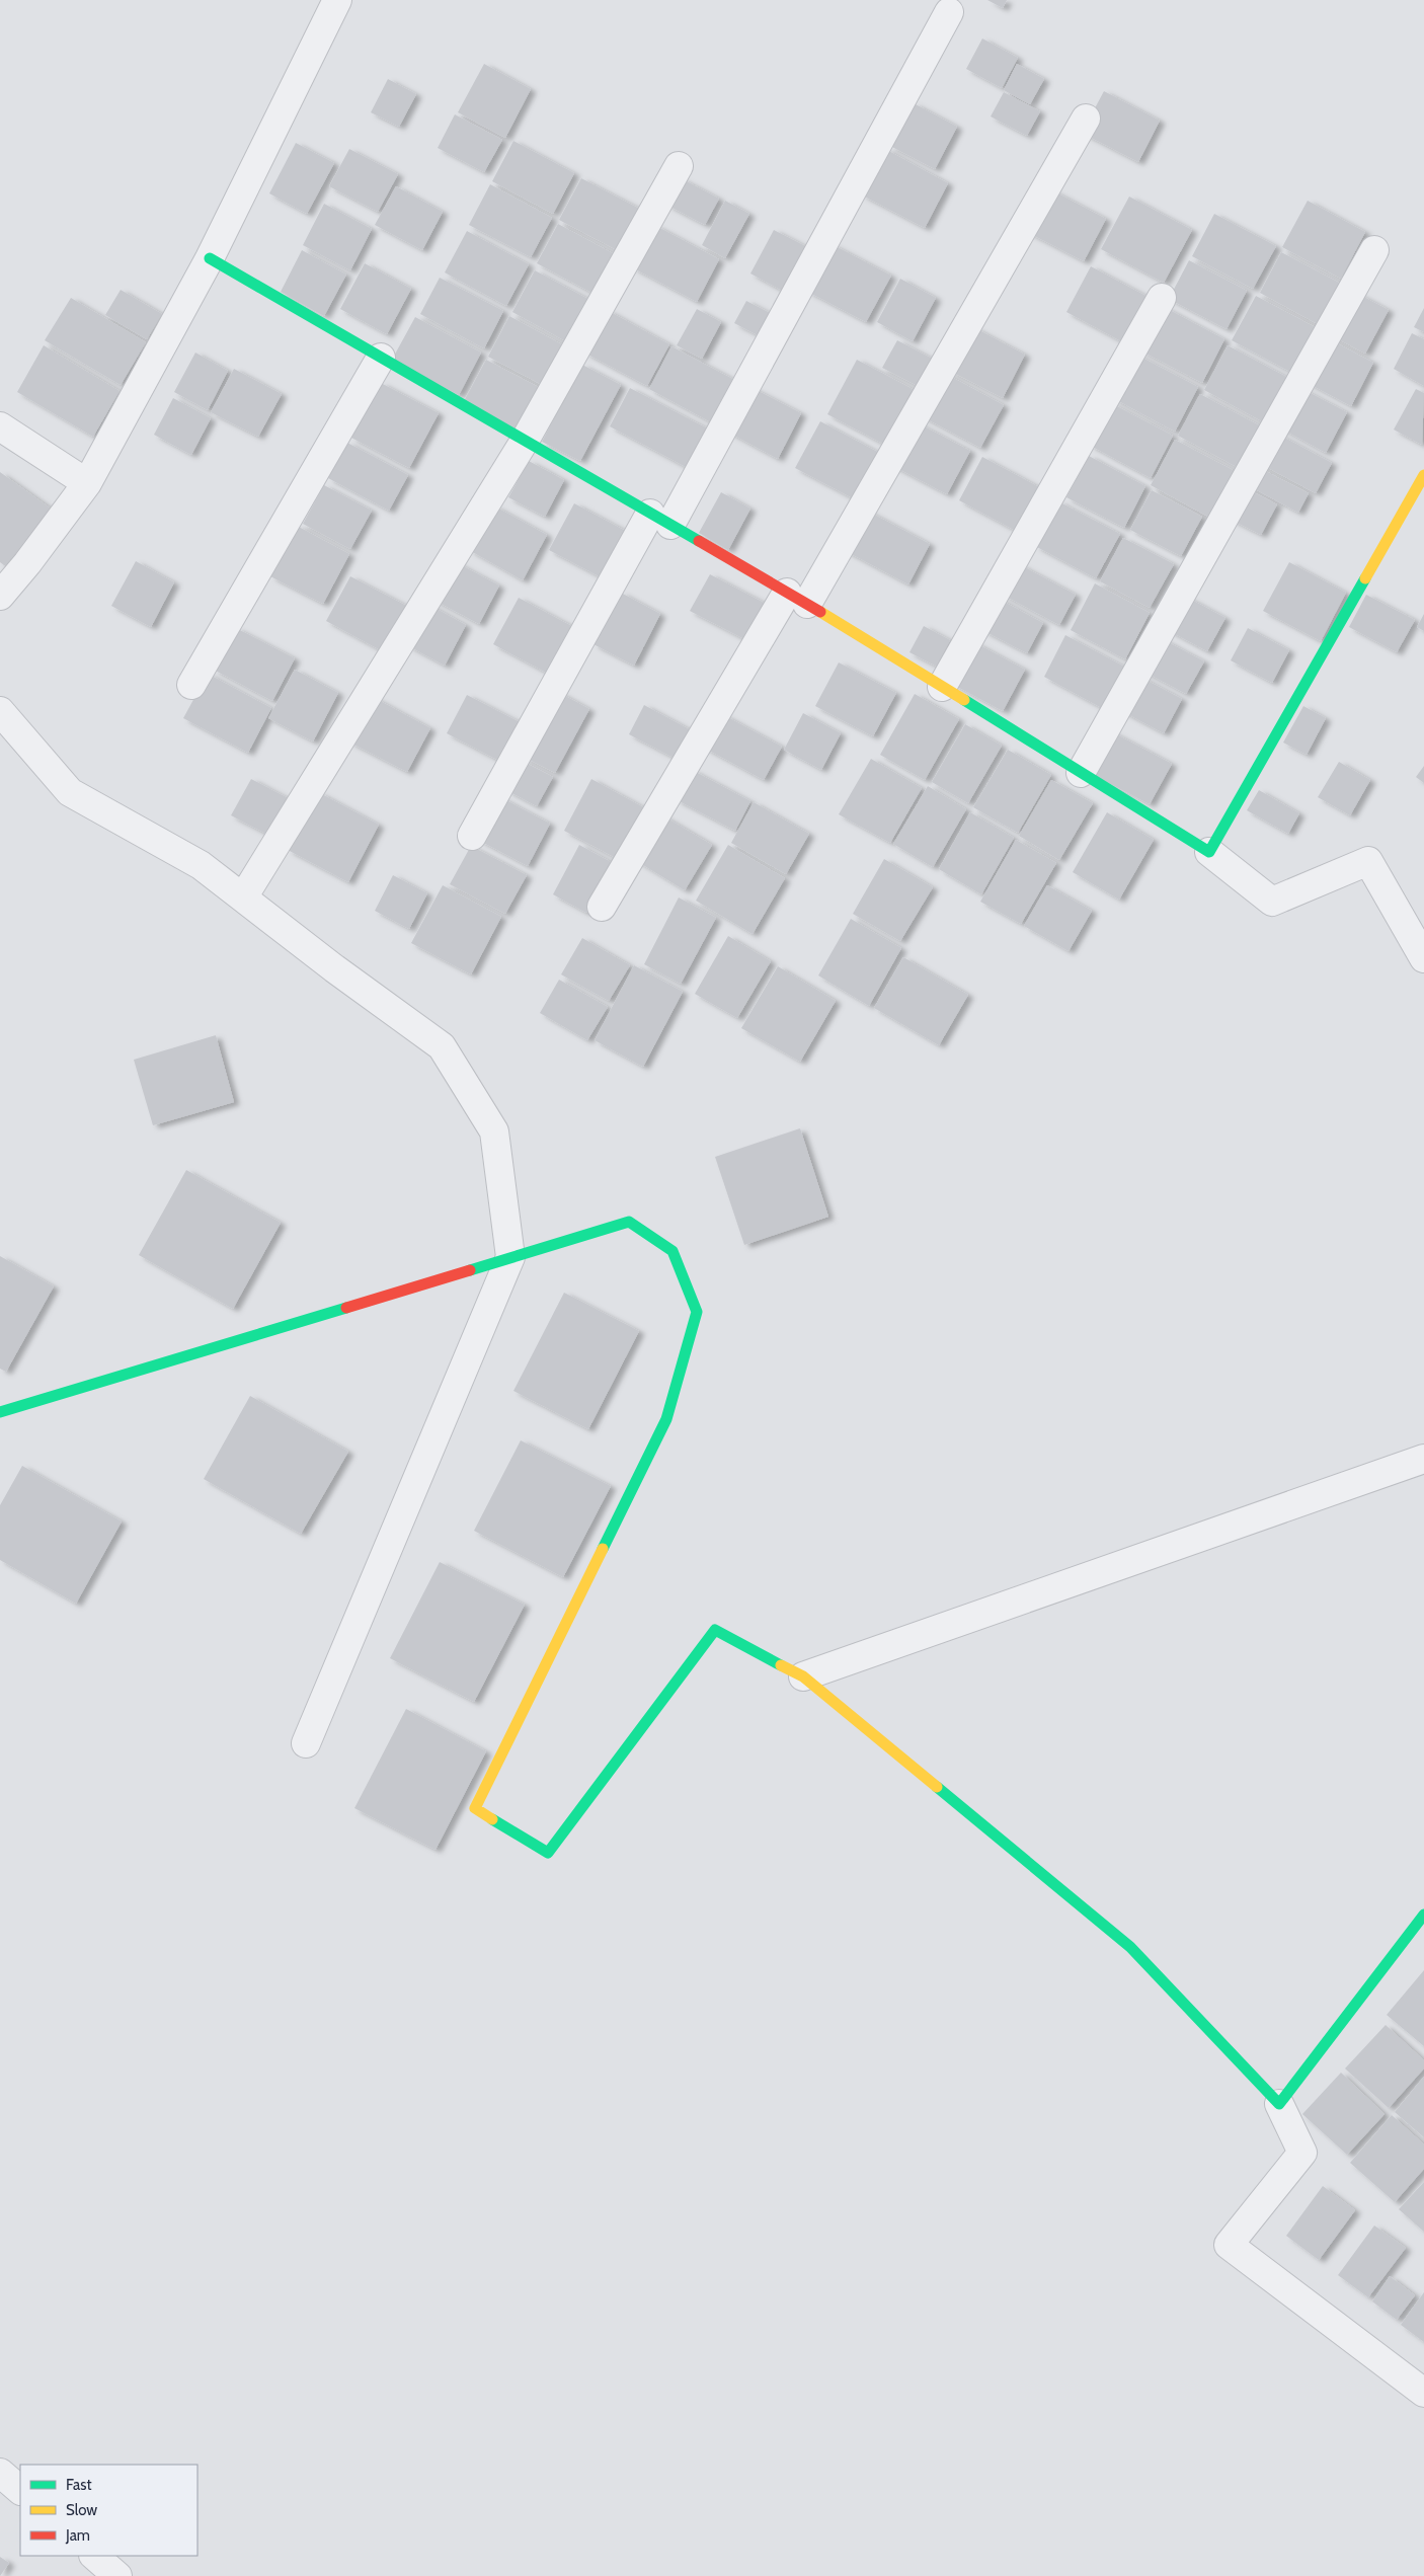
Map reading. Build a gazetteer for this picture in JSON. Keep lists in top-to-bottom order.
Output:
{
  "legend": ["Fast", "Slow", "Jam"]
}
